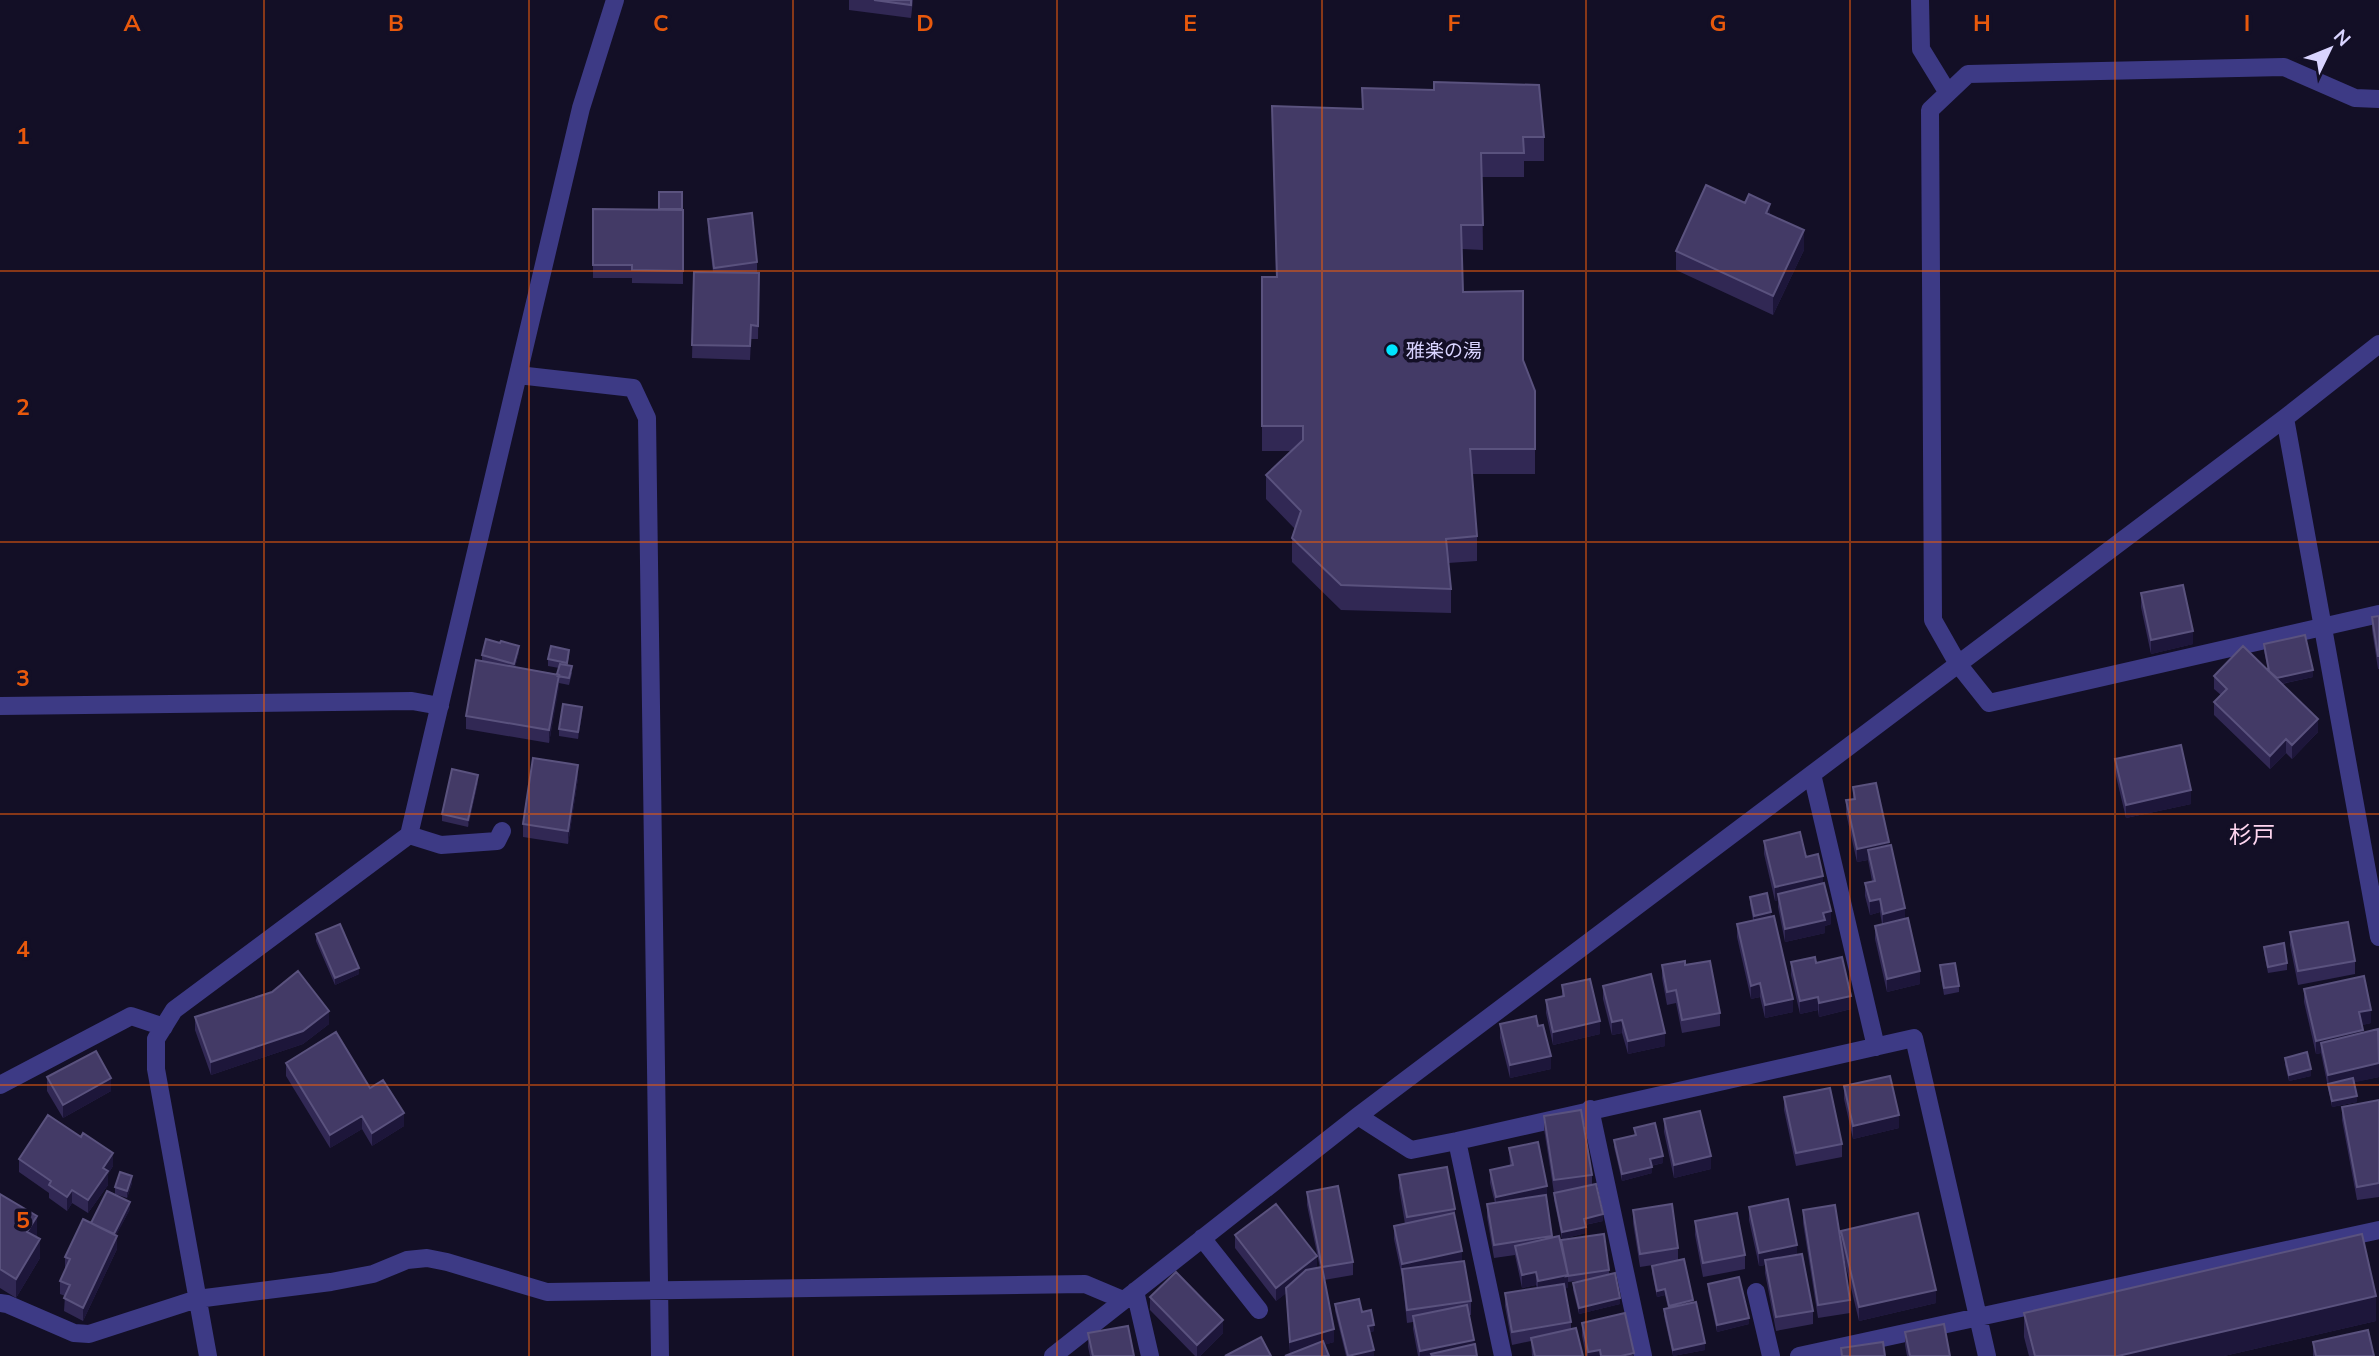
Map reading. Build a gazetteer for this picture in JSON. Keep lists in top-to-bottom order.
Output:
{
  "districts": ["杉戸"],
  "places": ["雅楽の湯"],
  "north": "top right",
  "grid": {
    "columns": [
      "A",
      "B",
      "C",
      "D",
      "E",
      "F",
      "G",
      "H",
      "I"
    ],
    "rows": [
      "1",
      "2",
      "3",
      "4",
      "5"
    ]
  }
}
